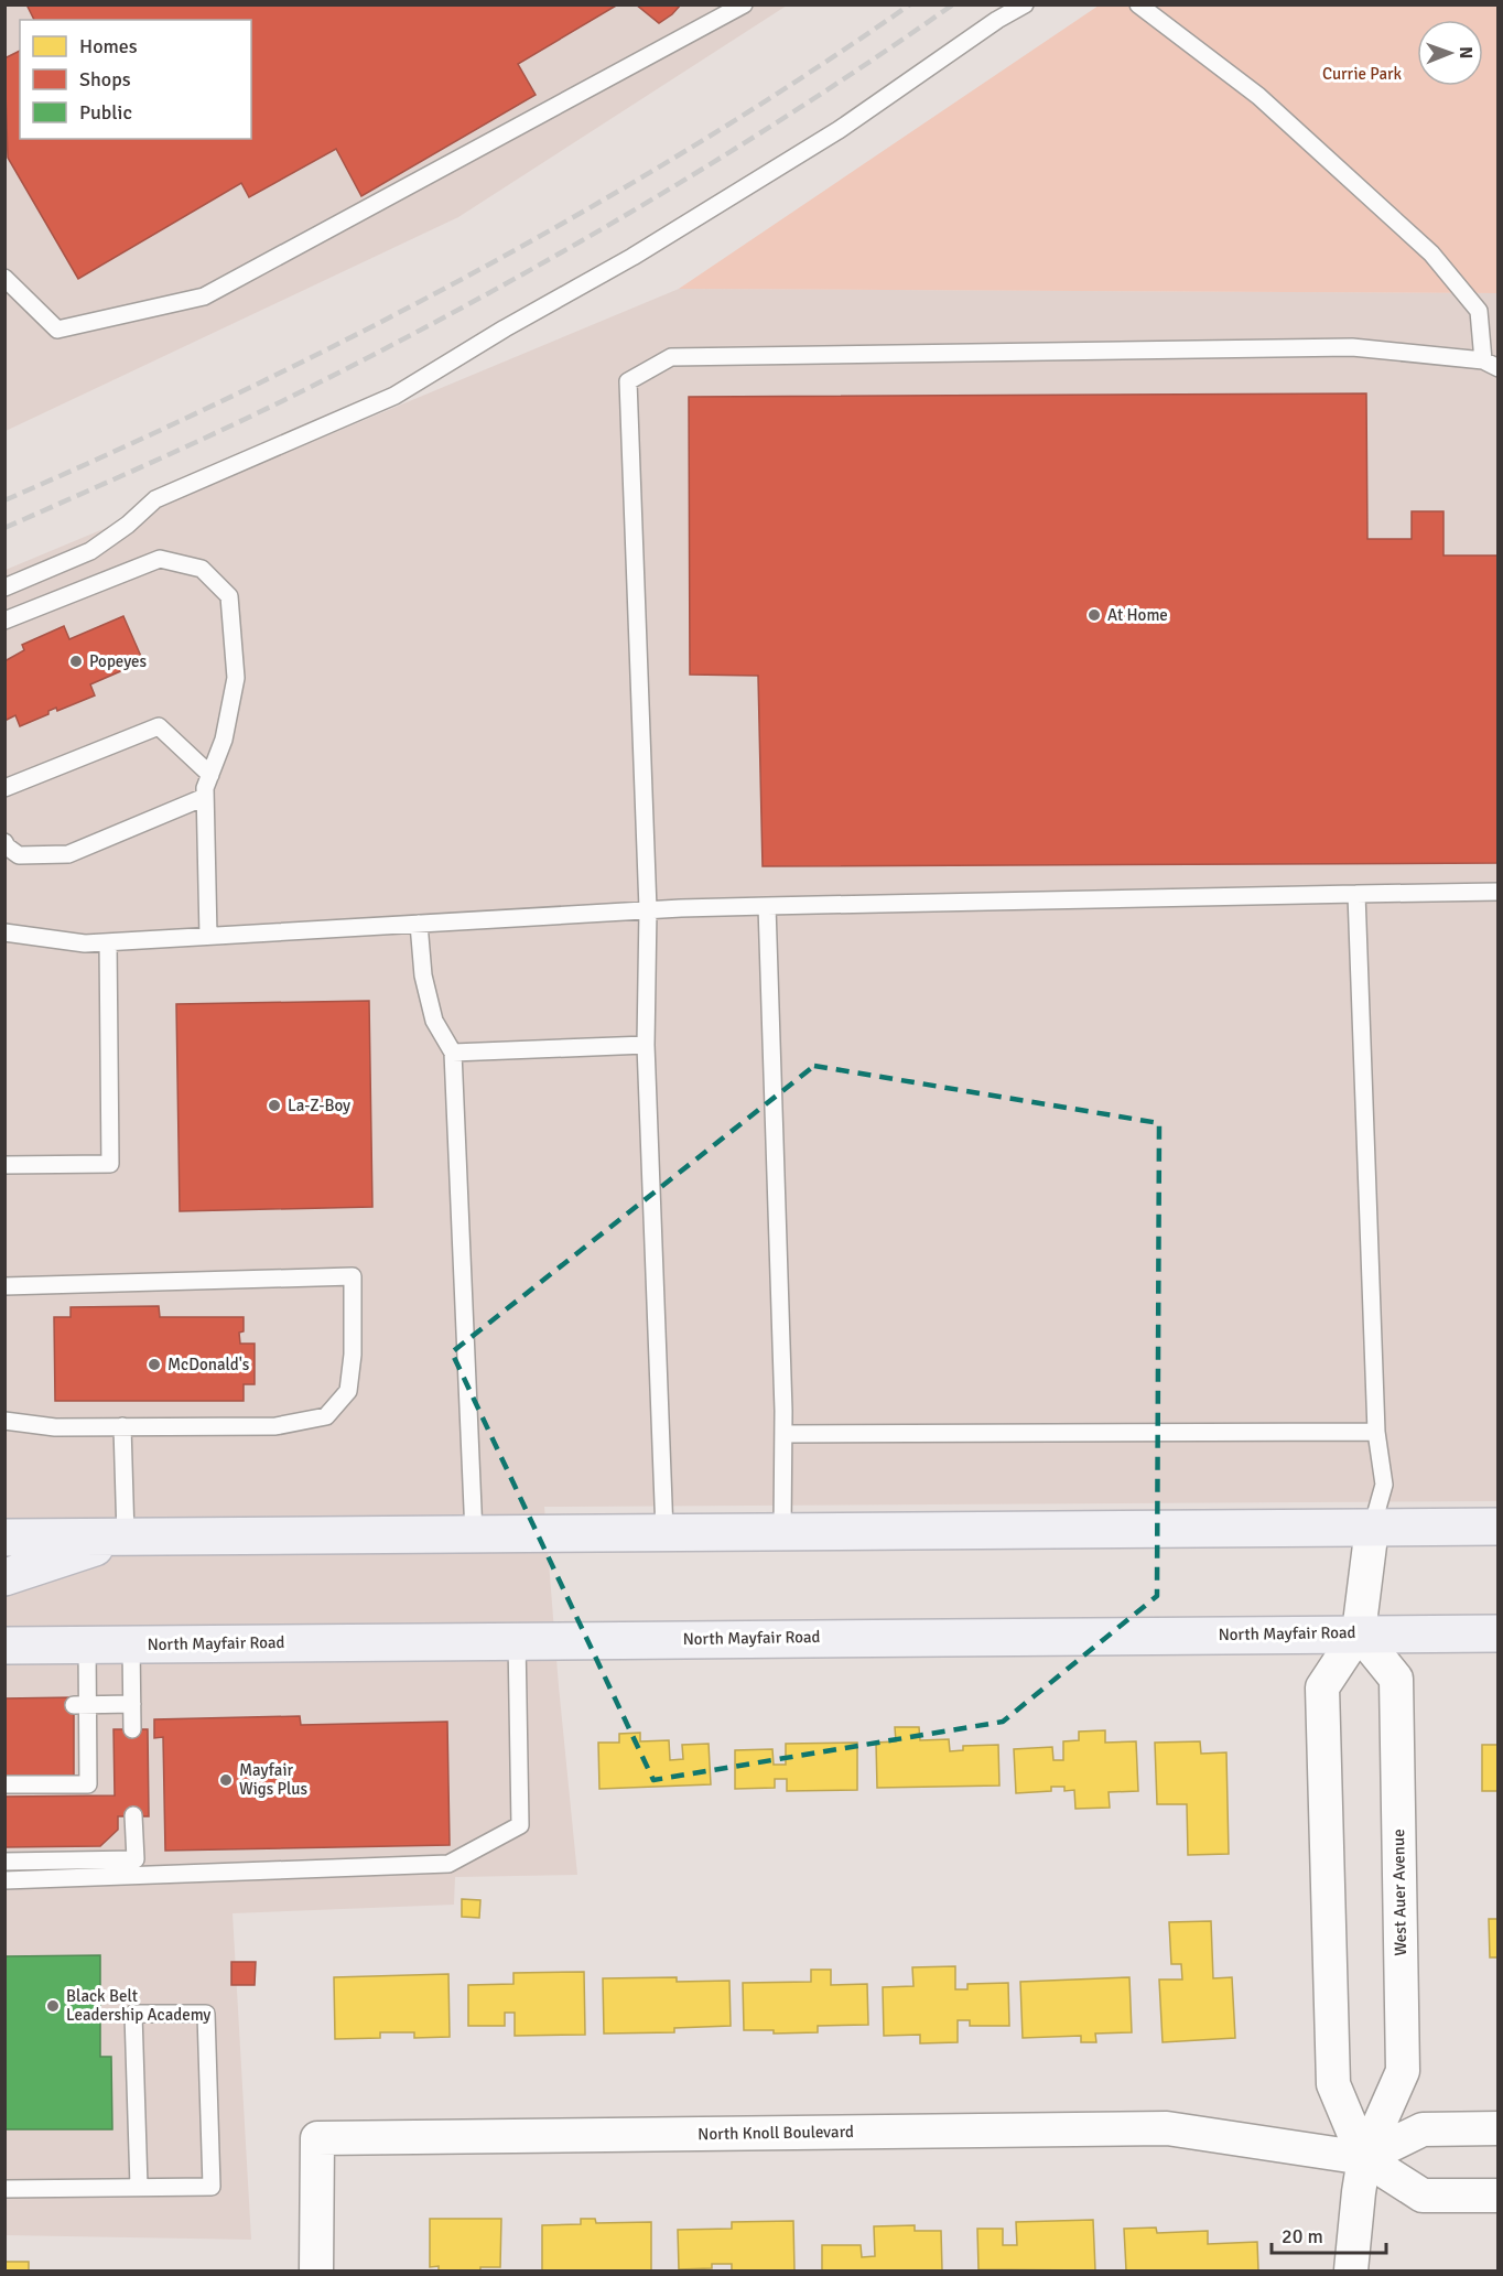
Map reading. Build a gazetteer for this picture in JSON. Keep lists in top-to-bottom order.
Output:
{
  "streets": {
    "main road": ["North Mayfair Road"],
    "street": ["West Auer Avenue", "North Knoll Boulevard"]
  },
  "crossings": [
    ["North Mayfair Road", "West Auer Avenue"],
    ["West Auer Avenue", "North Knoll Boulevard"]
  ],
  "parks": ["Currie Park"],
  "places": [
    "At Home",
    "Popeyes",
    "La-Z-Boy",
    "McDonald's",
    "Mayfair Wigs Plus",
    "Black Belt Leadership Academy"
  ],
  "legend": ["Homes", "Shops", "Public"],
  "scale_bar": "20 m",
  "north": "right"
}
